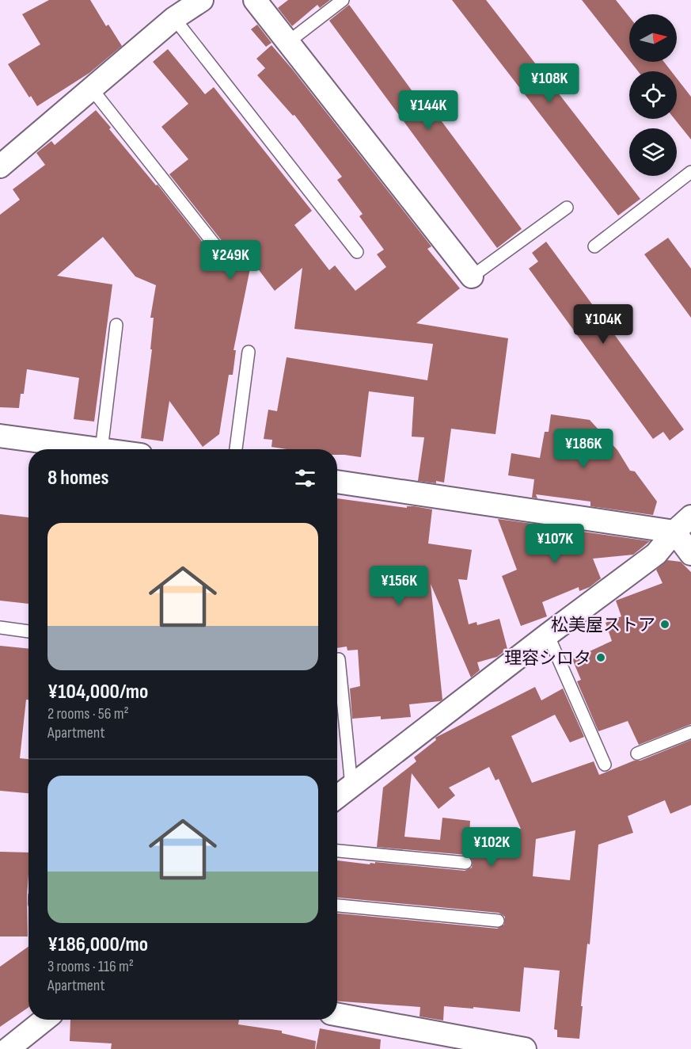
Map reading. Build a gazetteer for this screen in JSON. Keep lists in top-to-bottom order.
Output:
{
  "places": ["松美屋ストア", "理容シロタ"],
  "north": "right",
  "page": {
    "price": [
      "¥108K",
      "¥144K",
      "¥249K",
      "¥104K",
      "¥186K",
      "¥107K",
      "¥156K",
      "¥102K"
    ],
    "heading": "8 homes",
    "list": [
      {
        "name": "¥104,000/mo",
        "note": "2 rooms · 56 m² · Apartment"
      },
      {
        "name": "¥186,000/mo",
        "note": "3 rooms · 116 m² · Apartment"
      }
    ]
  }
}
